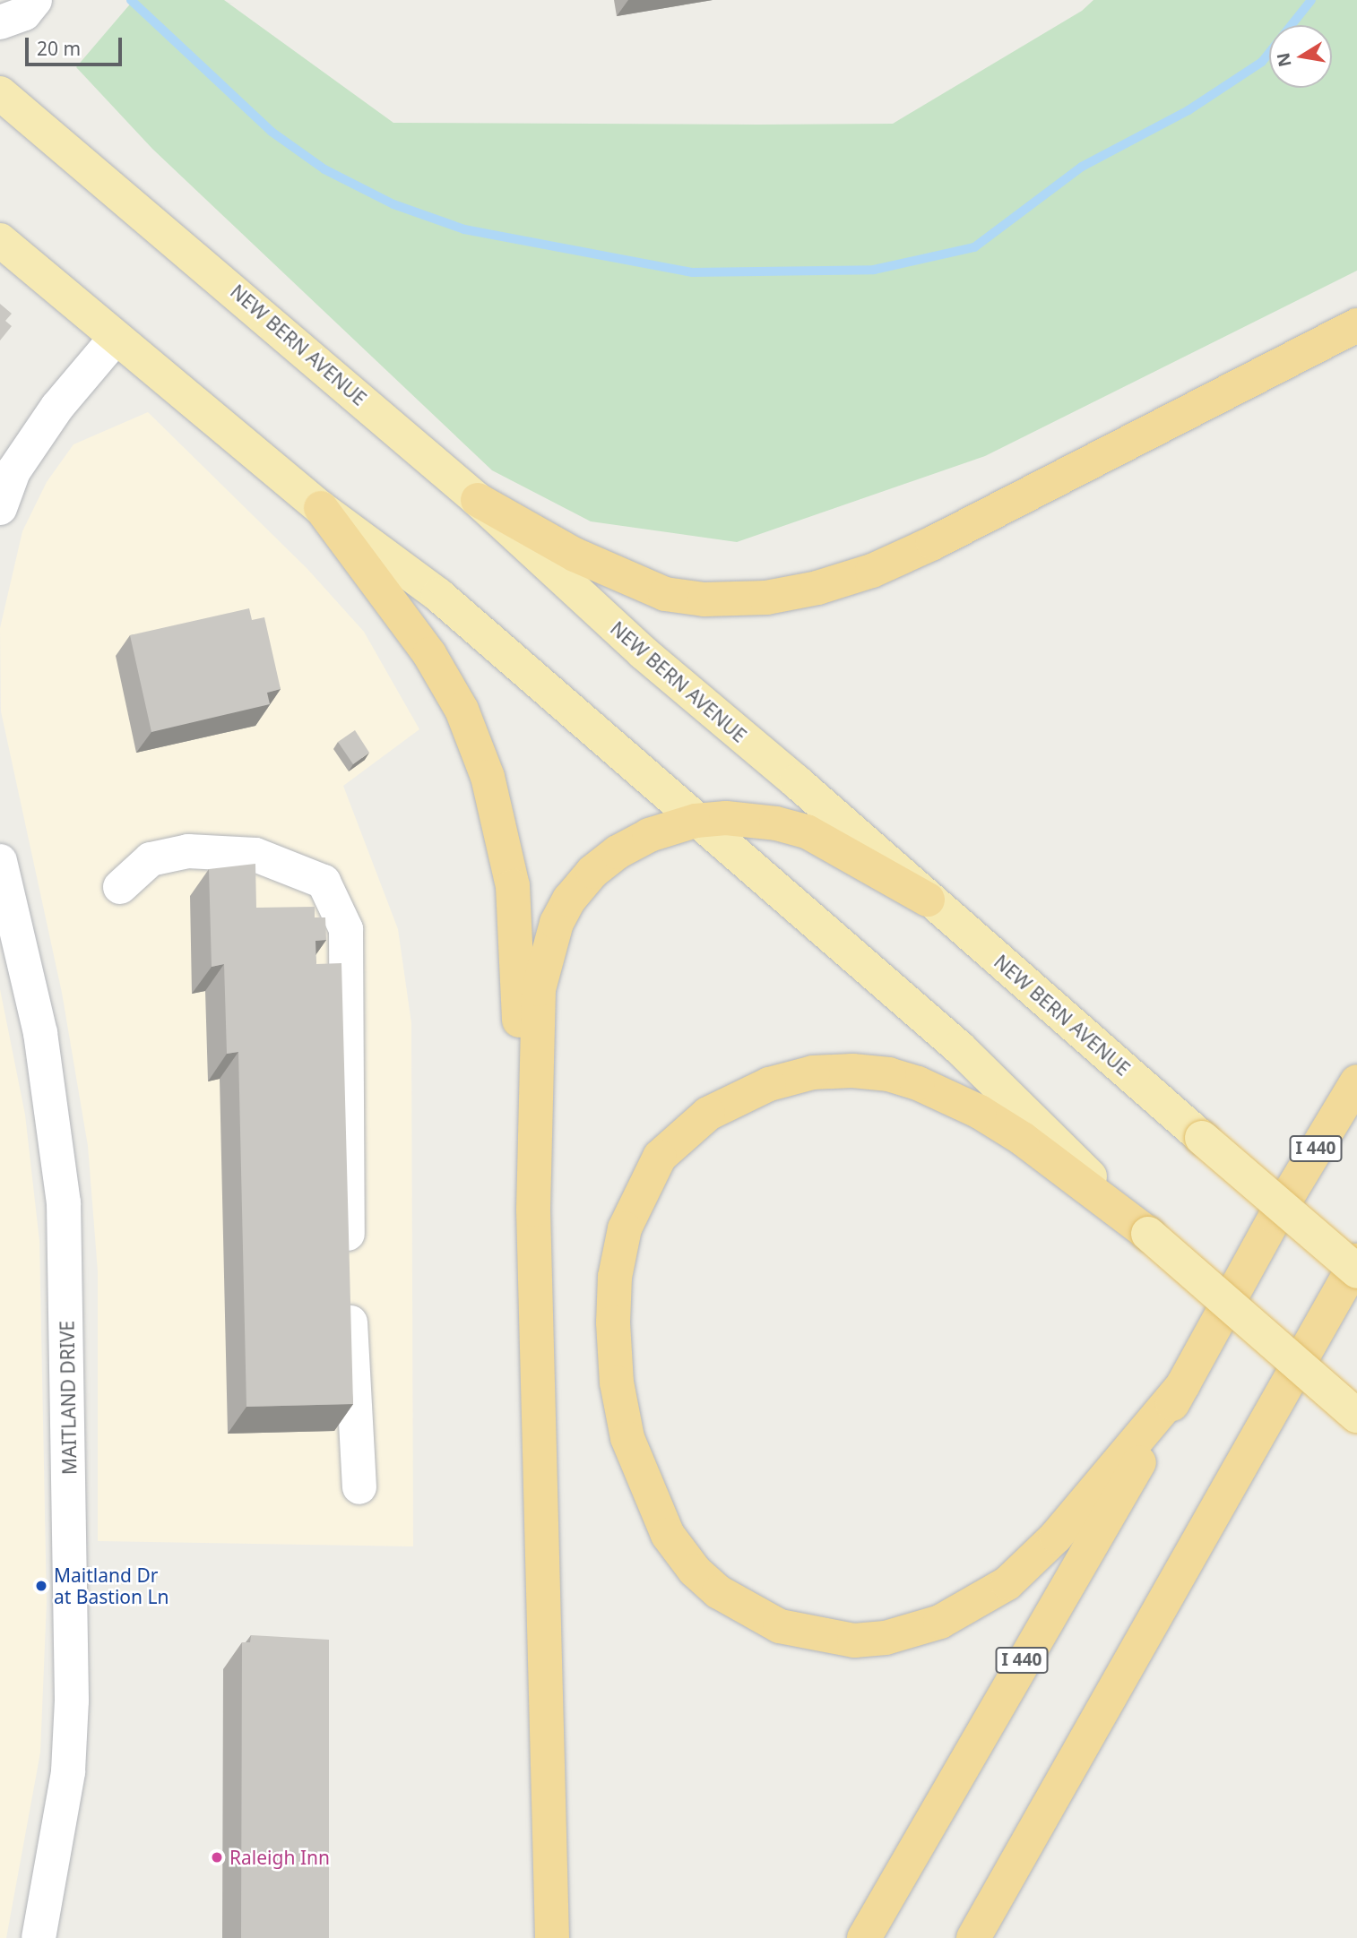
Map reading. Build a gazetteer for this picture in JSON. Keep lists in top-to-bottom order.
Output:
{
  "streets": {
    "highway": ["I 440"],
    "main road": ["NEW BERN AVENUE"],
    "street": ["MAITLAND DRIVE"]
  },
  "places": ["Maitland Dr at Bastion Ln", "Raleigh Inn"],
  "scale_bar": "20 m",
  "north": "left"
}
